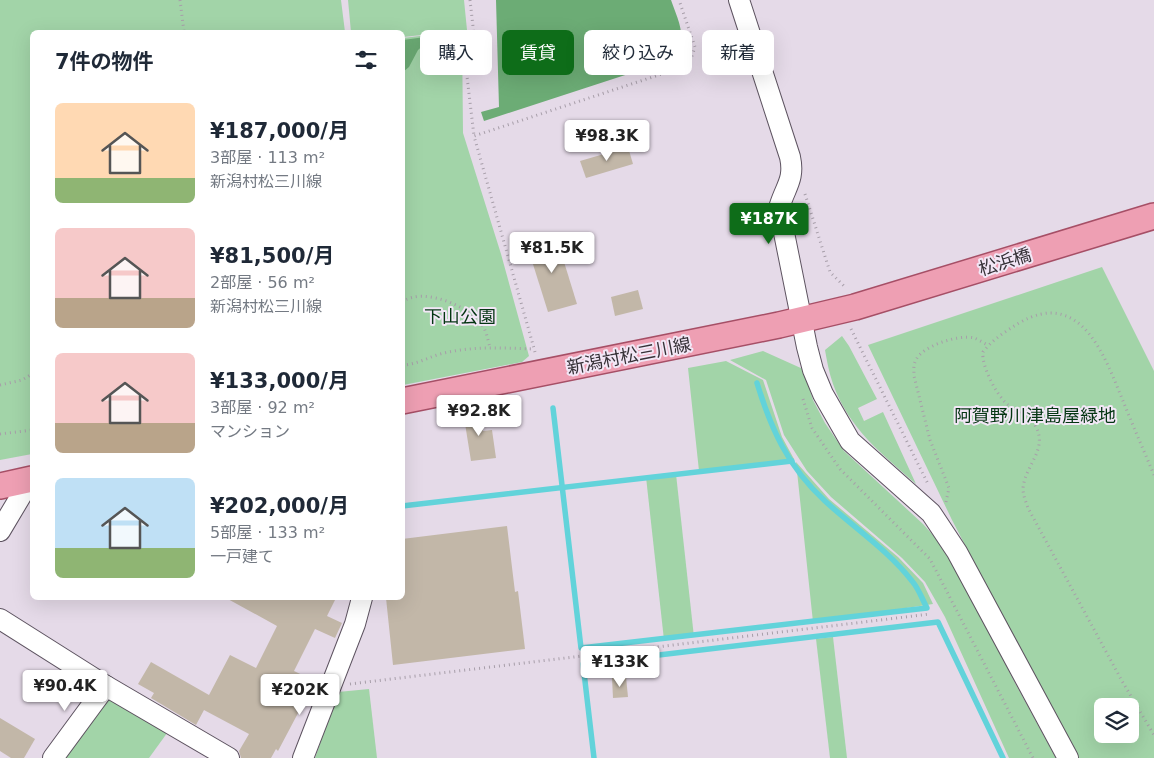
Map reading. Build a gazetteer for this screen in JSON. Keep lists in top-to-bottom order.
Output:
{
  "streets": {
    "main road": ["松浜橋", "新潟村松三川線"]
  },
  "crossings": [
    ["松浜橋", "新潟村松三川線"]
  ],
  "parks": ["下山公園", "阿賀野川津島屋緑地"],
  "page": {
    "chip": [
      "購入",
      "賃貸",
      "絞り込み",
      "新着"
    ],
    "heading": "7件の物件",
    "list": [
      {
        "name": "¥187,000/月",
        "note": "3部屋 · 113 m² · 新潟村松三川線"
      },
      {
        "name": "¥81,500/月",
        "note": "2部屋 · 56 m² · 新潟村松三川線"
      },
      {
        "name": "¥133,000/月",
        "note": "3部屋 · 92 m² · マンション"
      },
      {
        "name": "¥202,000/月",
        "note": "5部屋 · 133 m² · 一戸建て"
      }
    ],
    "price": [
      "¥98.3K",
      "¥187K",
      "¥81.5K",
      "¥92.8K",
      "¥133K",
      "¥90.4K",
      "¥202K"
    ]
  }
}
